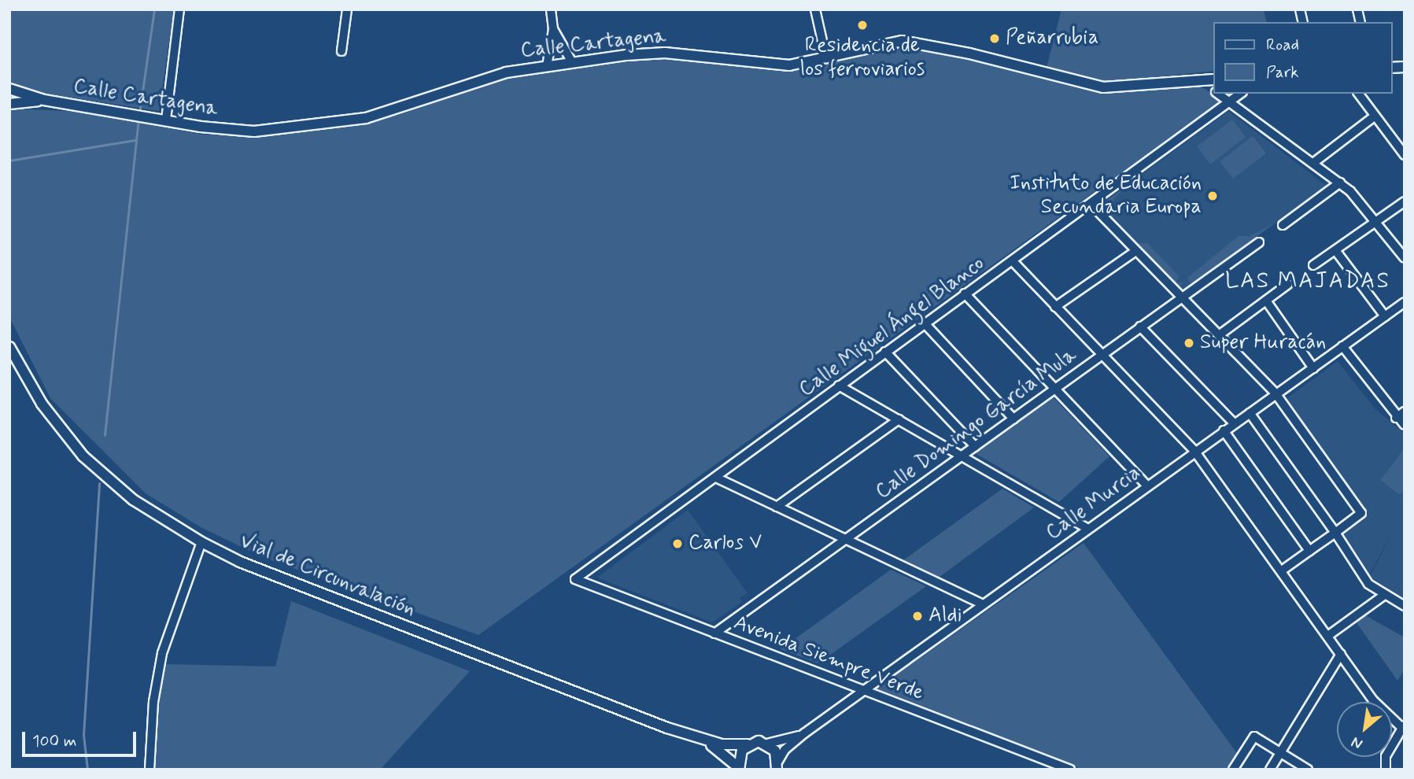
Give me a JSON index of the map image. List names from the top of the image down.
{
  "streets": {
    "main road": ["Calle Cartagena", "Vial de Circunvalación"],
    "street": [
      "Calle Miguel Ángel Blanco",
      "Calle Domingo García Mula",
      "Calle Murcia",
      "Avenida Siempre Verde"
    ]
  },
  "crossings": [
    ["Calle Miguel Ángel Blanco", "Avenida Siempre Verde"],
    ["Calle Domingo García Mula", "Avenida Siempre Verde"],
    ["Calle Murcia", "Vial de Circunvalación"],
    ["Calle Murcia", "Avenida Siempre Verde"]
  ],
  "districts": ["LAS MAJADAS"],
  "places": [
    "Residencia de los ferroviarios",
    "Peñarrubia",
    "Instituto de Educación Secundaria Europa",
    "Super Huracán",
    "Carlos V",
    "Aldi"
  ],
  "legend": ["Road", "Park"],
  "scale_bar": "100 m",
  "north": "bottom left"
}
